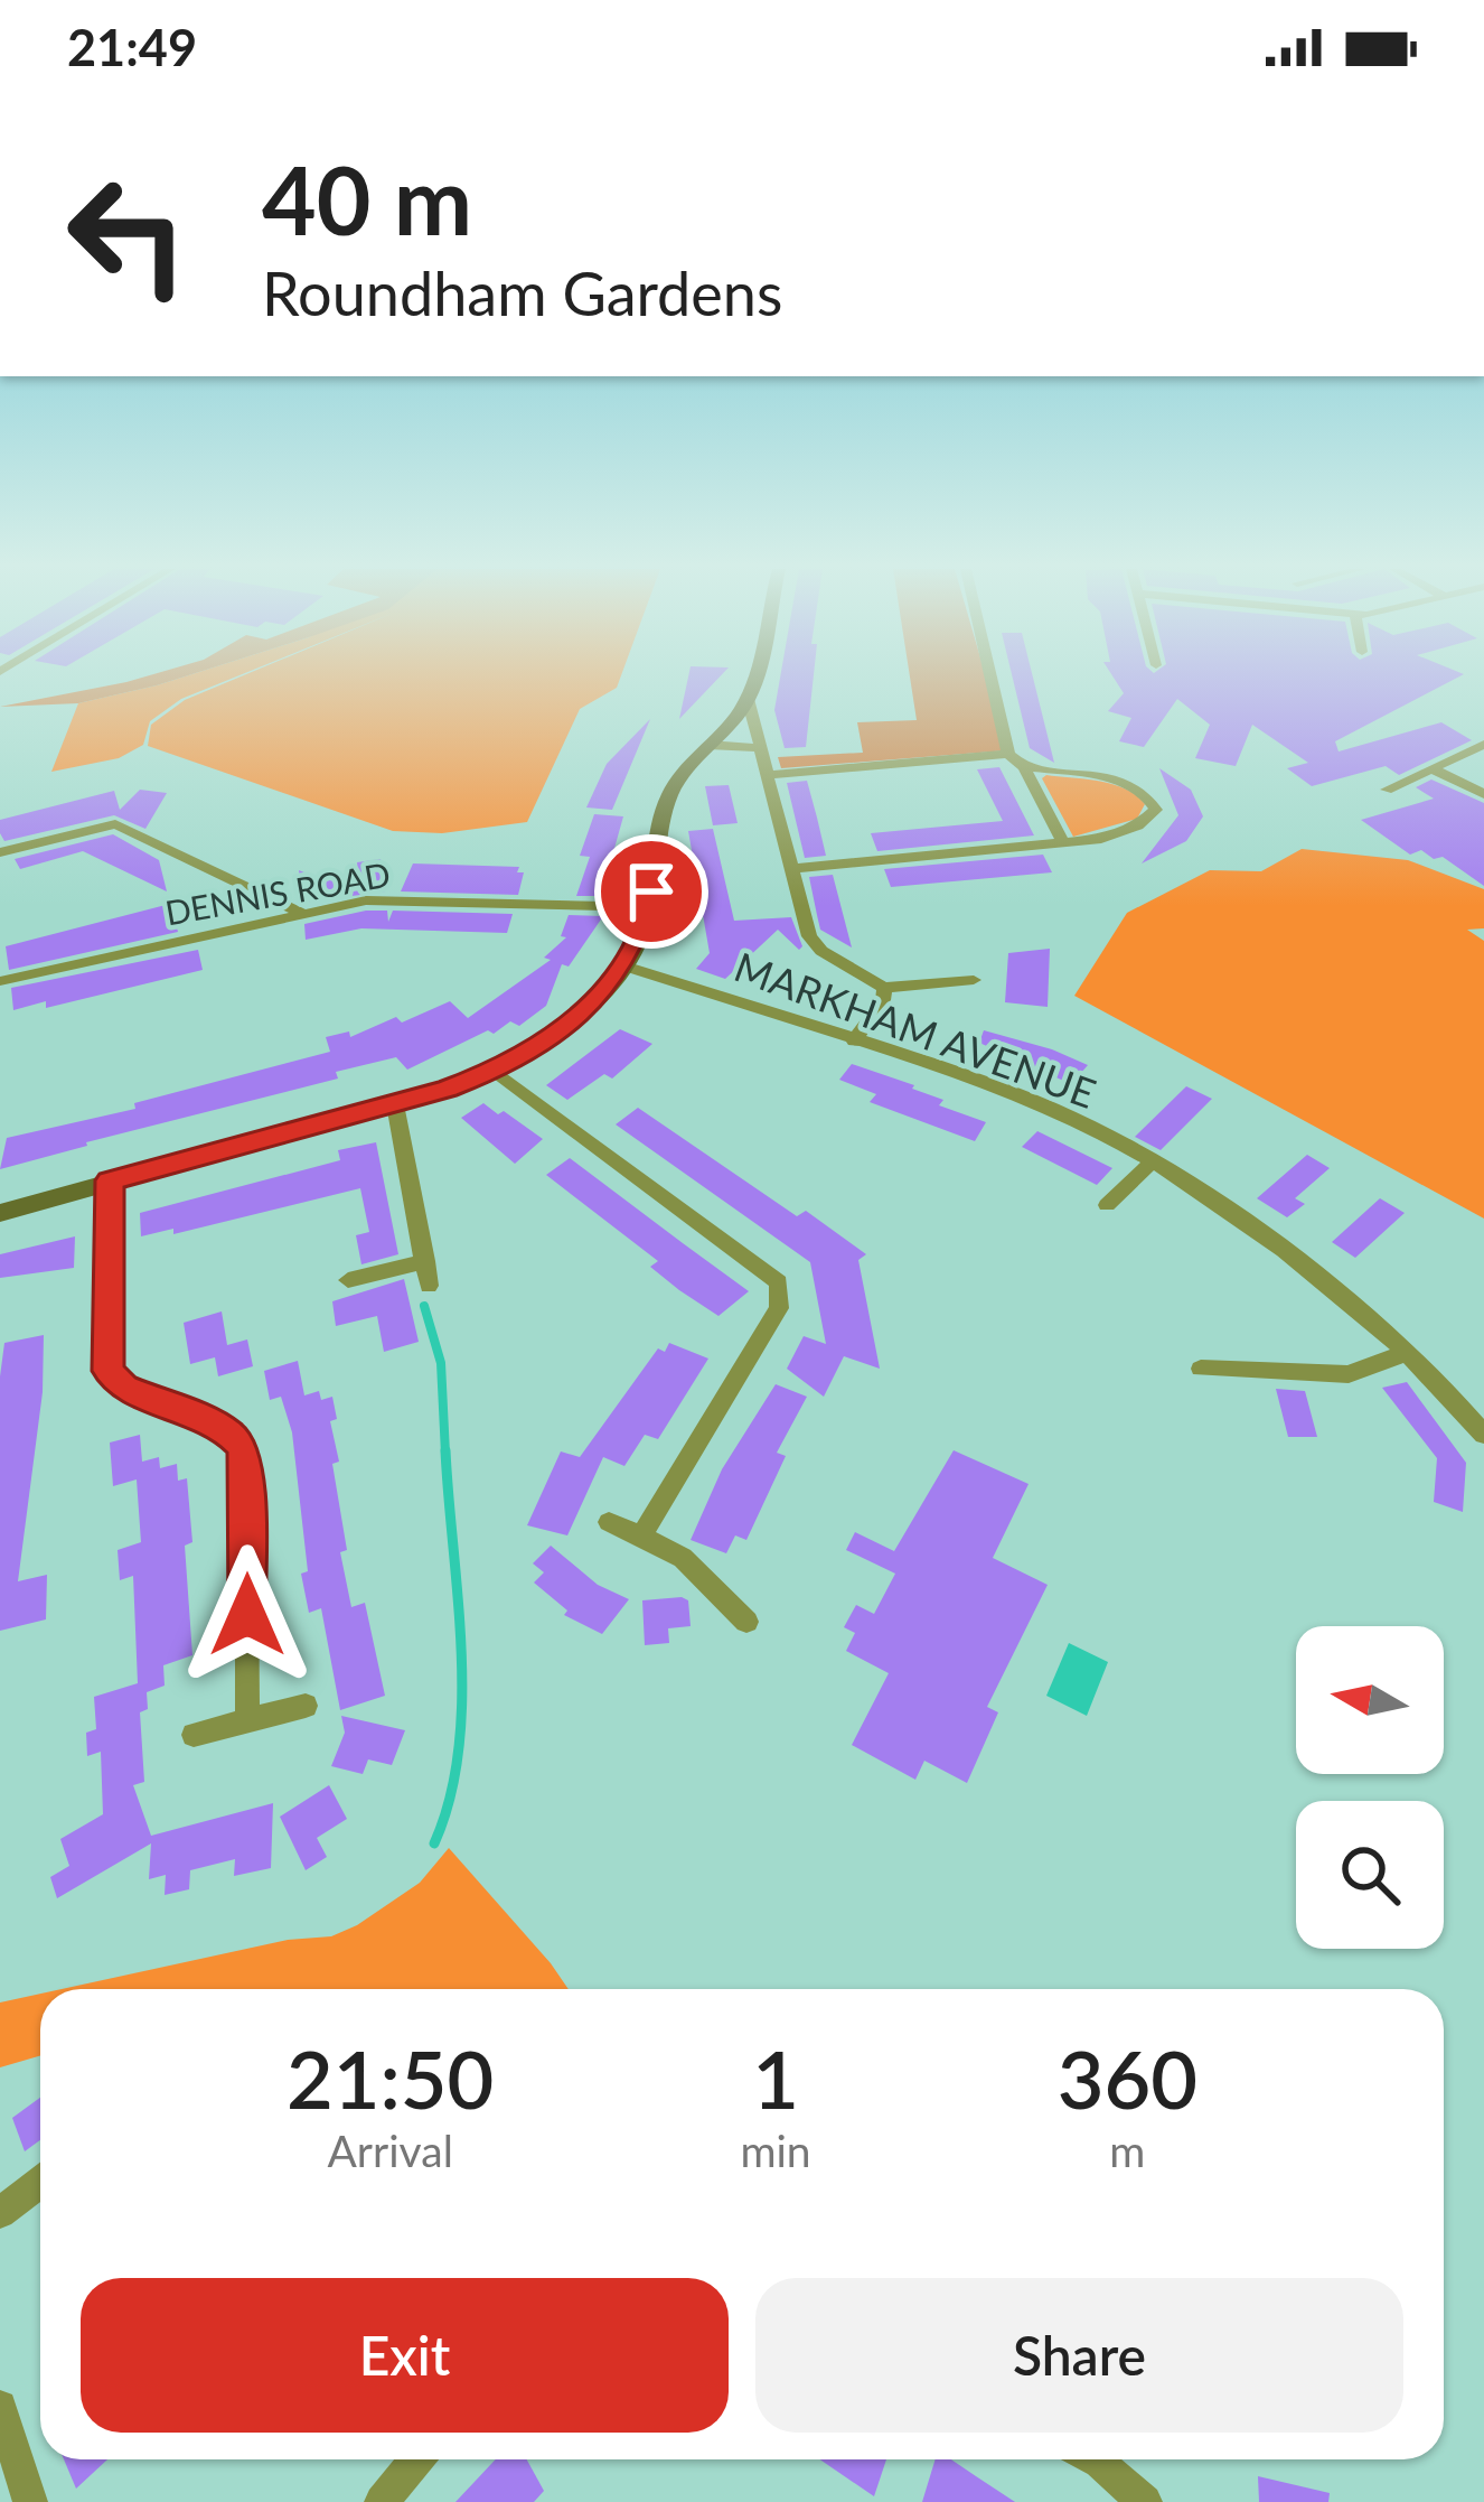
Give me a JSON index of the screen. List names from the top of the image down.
{
  "streets": {
    "street": ["DENNIS ROAD", "MARKHAM AVENUE"]
  },
  "north": "left",
  "page": {
    "status": "21:49",
    "turn": ["40 m", "Roundham Gardens"],
    "eta": [
      "21:50",
      "Arrival",
      "1",
      "min",
      "360",
      "m"
    ],
    "buttons": ["Exit", "Share"]
  }
}
